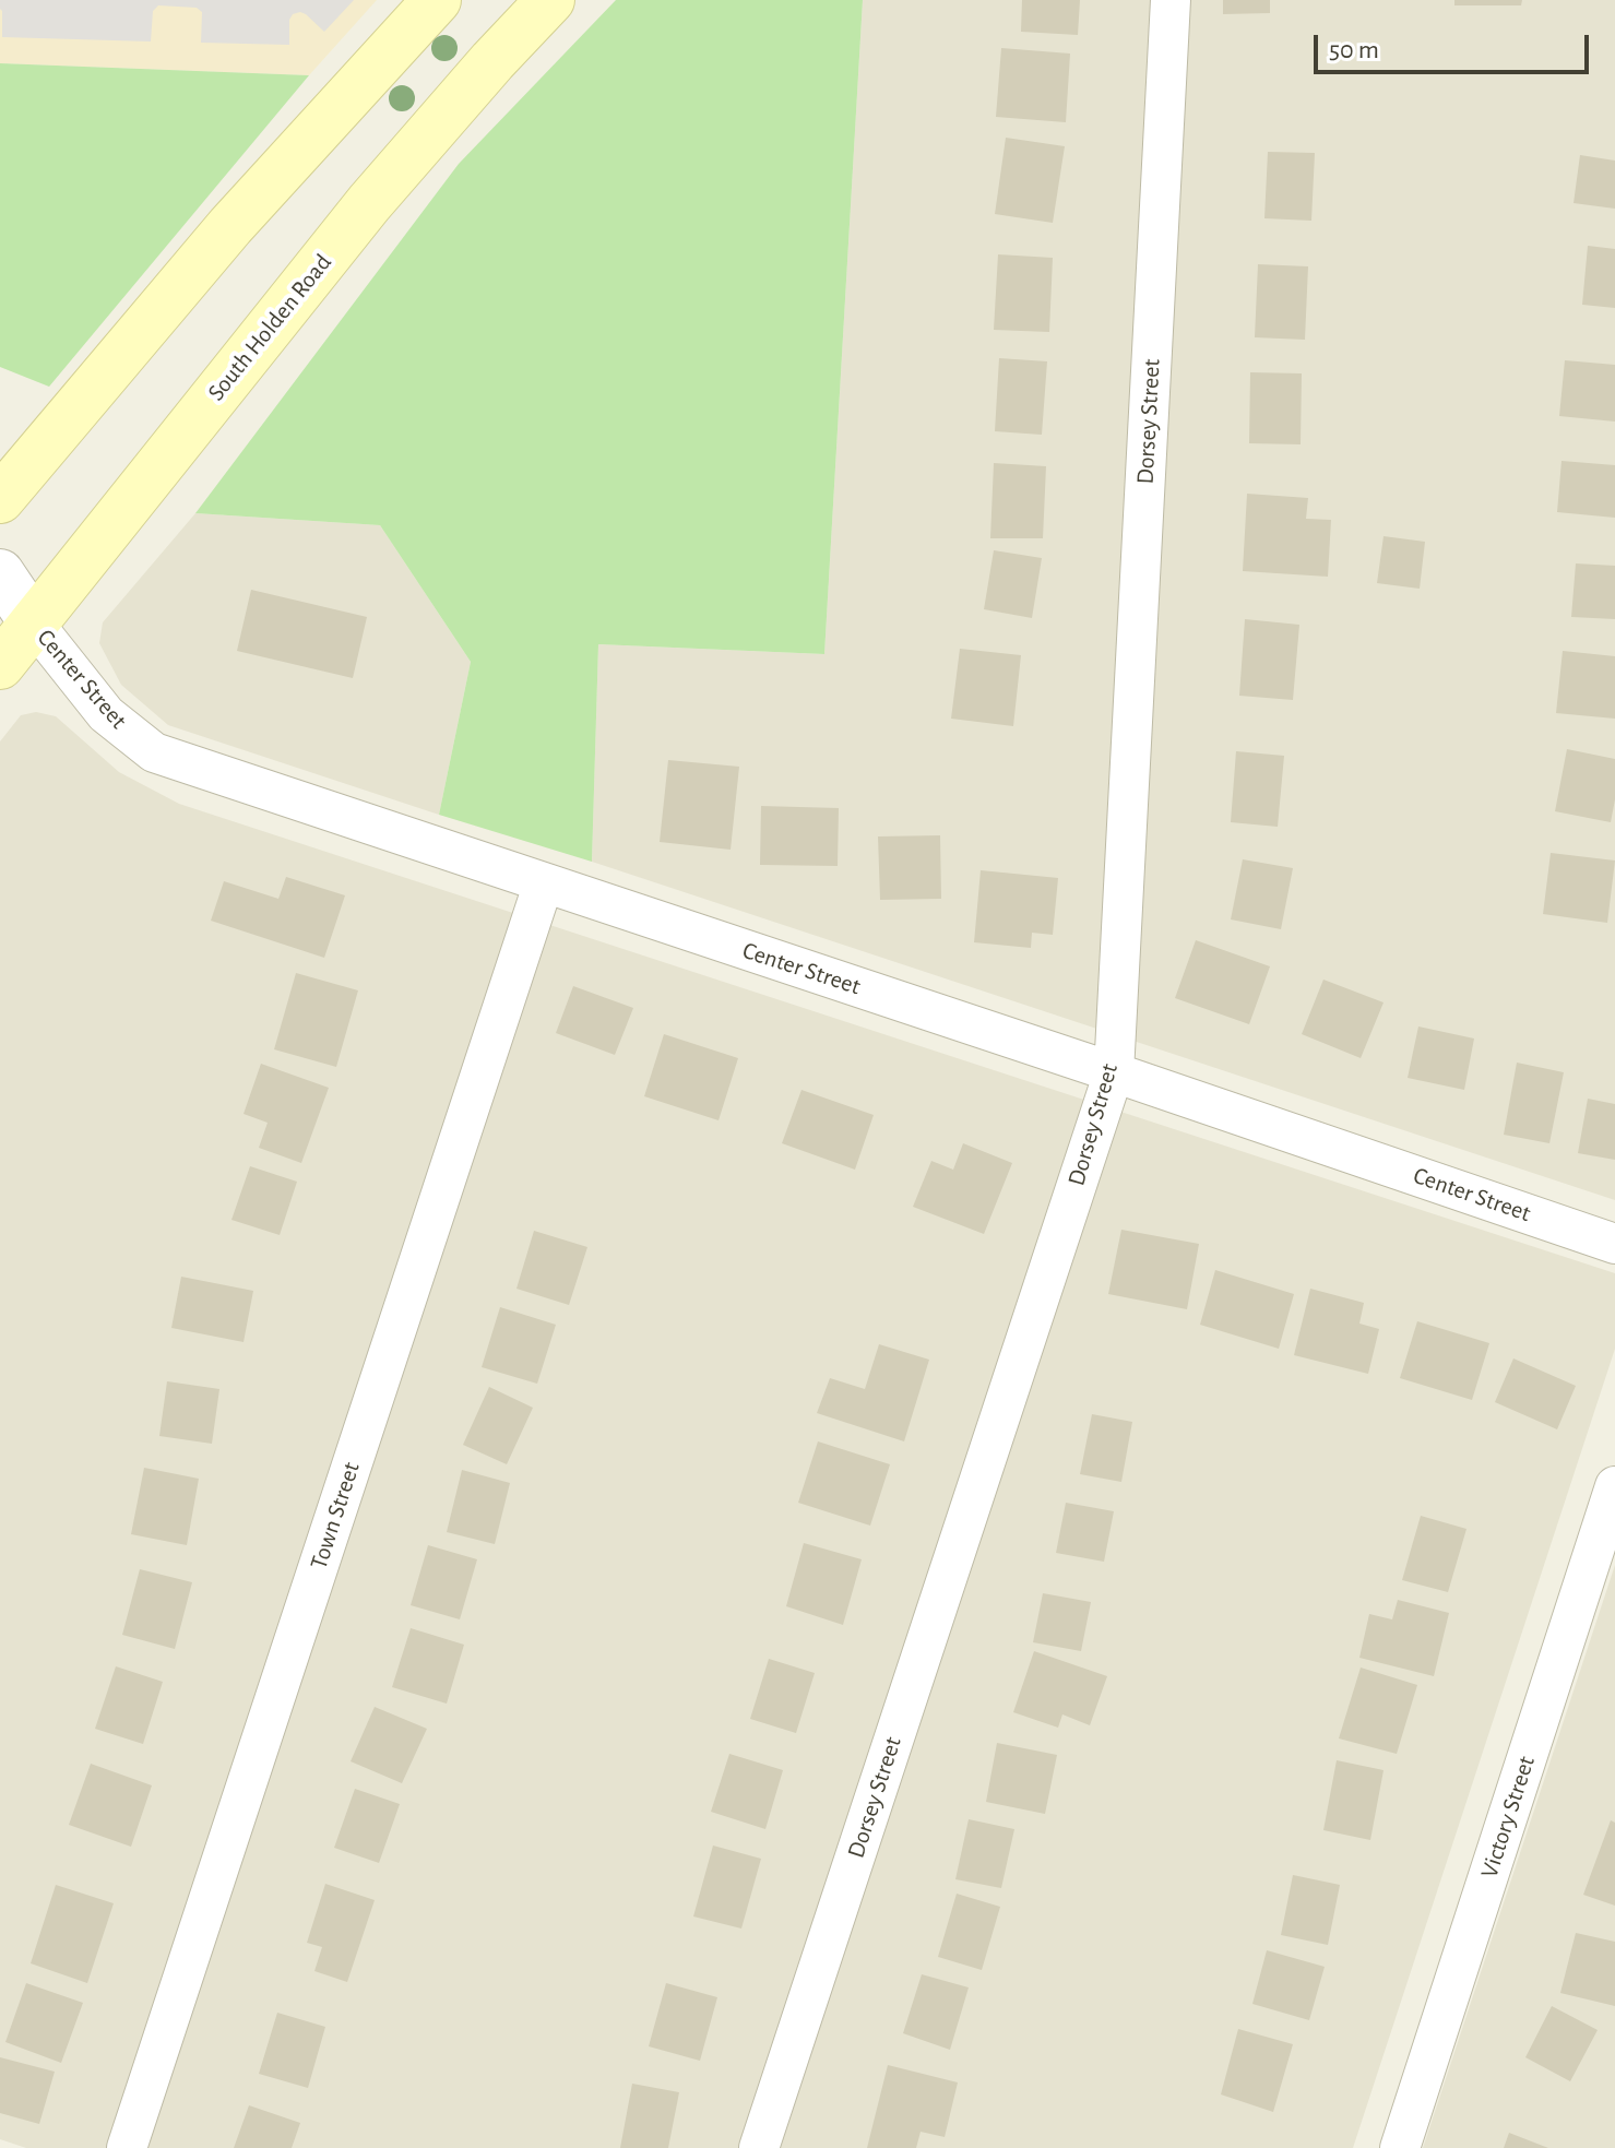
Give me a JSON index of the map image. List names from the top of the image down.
{
  "streets": {
    "main road": ["South Holden Road"],
    "street": [
      "Dorsey Street",
      "Center Street",
      "Town Street",
      "Victory Street"
    ]
  },
  "crossings": [
    ["South Holden Road", "Center Street"],
    ["Dorsey Street", "Center Street"],
    ["Center Street", "Town Street"]
  ],
  "scale_bar": "50 m"
}
